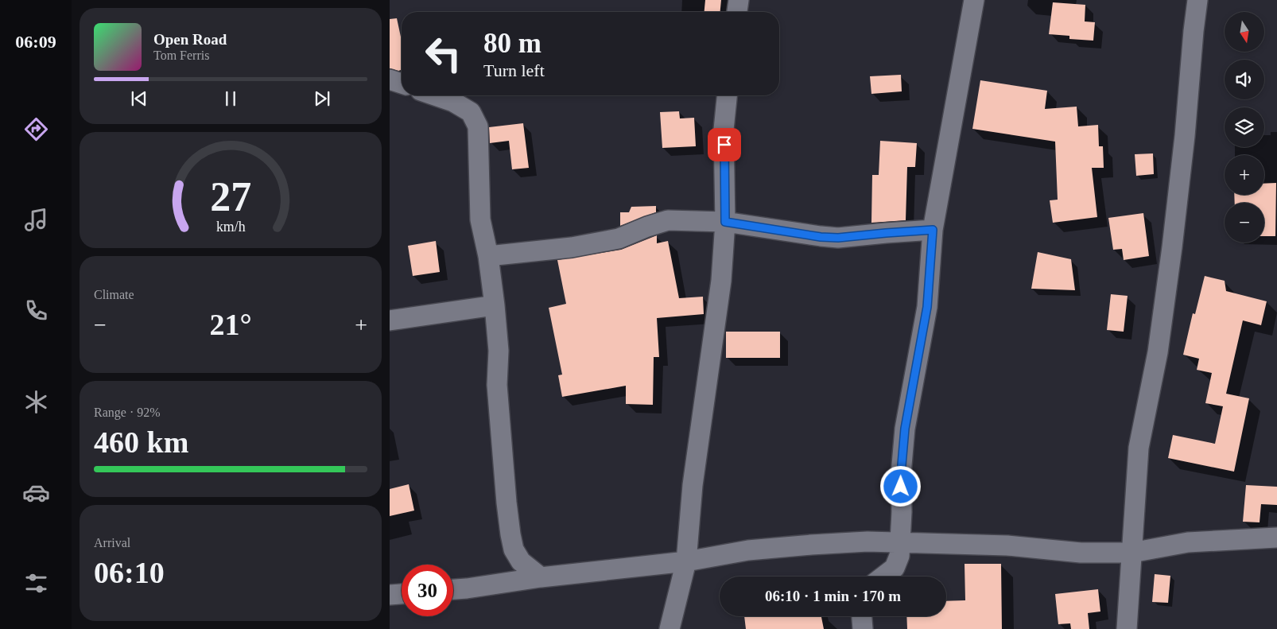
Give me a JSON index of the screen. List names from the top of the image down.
{
  "north": "bottom",
  "page": {
    "tabs": "06:09",
    "map_buttons": ["+", "−"],
    "turn": ["80 m", "Turn left"],
    "song": ["Open Road", "Tom Ferris"],
    "tile": [
      "Climate",
      ["Range · 92%", "460 km"],
      ["Arrival", "06:10"]
    ],
    "heat": ["−", "21°", "+"],
    "limit": "30",
    "trip": "06:10 · 1 min · 170 m",
    "gauge": ["27", "km/h"]
  }
}
